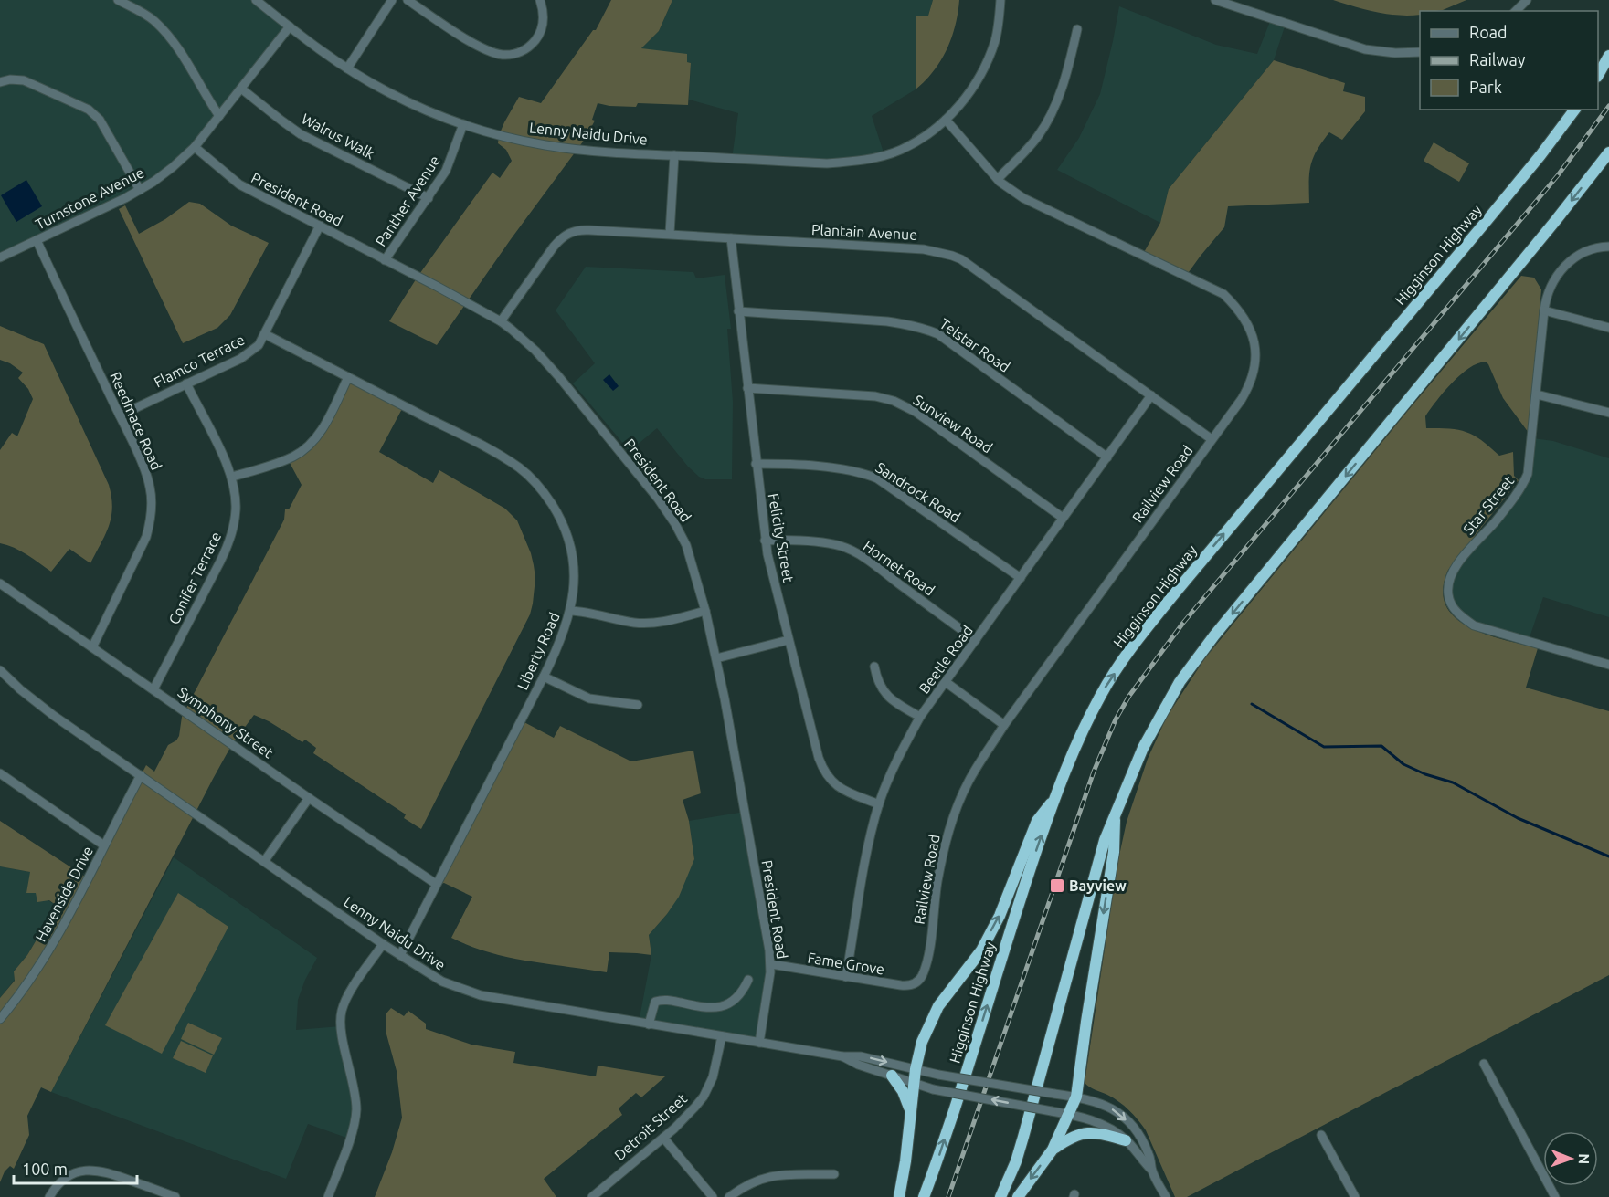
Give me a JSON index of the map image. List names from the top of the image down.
{
  "streets": {
    "highway": ["Higginson Highway"],
    "street": [
      "Lenny Naidu Drive",
      "Walrus Walk",
      "Turnstone Avenue",
      "President Road",
      "Panther Avenue",
      "Plantain Avenue",
      "Telstar Road",
      "Flamco Terrace",
      "Reedmace Road",
      "Sunview Road",
      "Railview Road",
      "Sandrock Road",
      "Star Street",
      "Felicity Street",
      "Hornet Road",
      "Conifer Terrace",
      "Liberty Road",
      "Beetle Road",
      "Symphony Street",
      "Havenside Drive",
      "Fame Grove",
      "Detroit Street"
    ]
  },
  "crossings": [
    ["Lenny Naidu Drive", "Turnstone Avenue"],
    ["Lenny Naidu Drive", "President Road"],
    ["Lenny Naidu Drive", "Panther Avenue"],
    ["Lenny Naidu Drive", "Railview Road"],
    ["Lenny Naidu Drive", "Liberty Road"],
    ["Lenny Naidu Drive", "Havenside Drive"],
    ["Lenny Naidu Drive", "Detroit Street"],
    ["Walrus Walk", "Turnstone Avenue"],
    ["Walrus Walk", "Panther Avenue"],
    ["Turnstone Avenue", "President Road"],
    ["Turnstone Avenue", "Reedmace Road"],
    ["President Road", "Panther Avenue"],
    ["President Road", "Plantain Avenue"],
    ["President Road", "Flamco Terrace"],
    ["President Road", "Fame Grove"],
    ["Plantain Avenue", "Railview Road"],
    ["Plantain Avenue", "Felicity Street"],
    ["Plantain Avenue", "Beetle Road"],
    ["Telstar Road", "Felicity Street"],
    ["Telstar Road", "Beetle Road"],
    ["Flamco Terrace", "Reedmace Road"],
    ["Flamco Terrace", "Conifer Terrace"],
    ["Flamco Terrace", "Liberty Road"],
    ["Reedmace Road", "Symphony Street"],
    ["Sunview Road", "Felicity Street"],
    ["Sunview Road", "Beetle Road"],
    ["Railview Road", "Fame Grove"],
    ["Sandrock Road", "Felicity Street"],
    ["Sandrock Road", "Beetle Road"],
    ["Felicity Street", "Hornet Road"],
    ["Felicity Street", "Beetle Road"],
    ["Hornet Road", "Beetle Road"],
    ["Conifer Terrace", "Symphony Street"],
    ["Liberty Road", "Symphony Street"],
    ["Beetle Road", "Fame Grove"]
  ],
  "places": {
    "transit": ["Bayview"]
  },
  "legend": ["Road", "Railway", "Park"],
  "scale_bar": "100 m",
  "north": "right"
}
